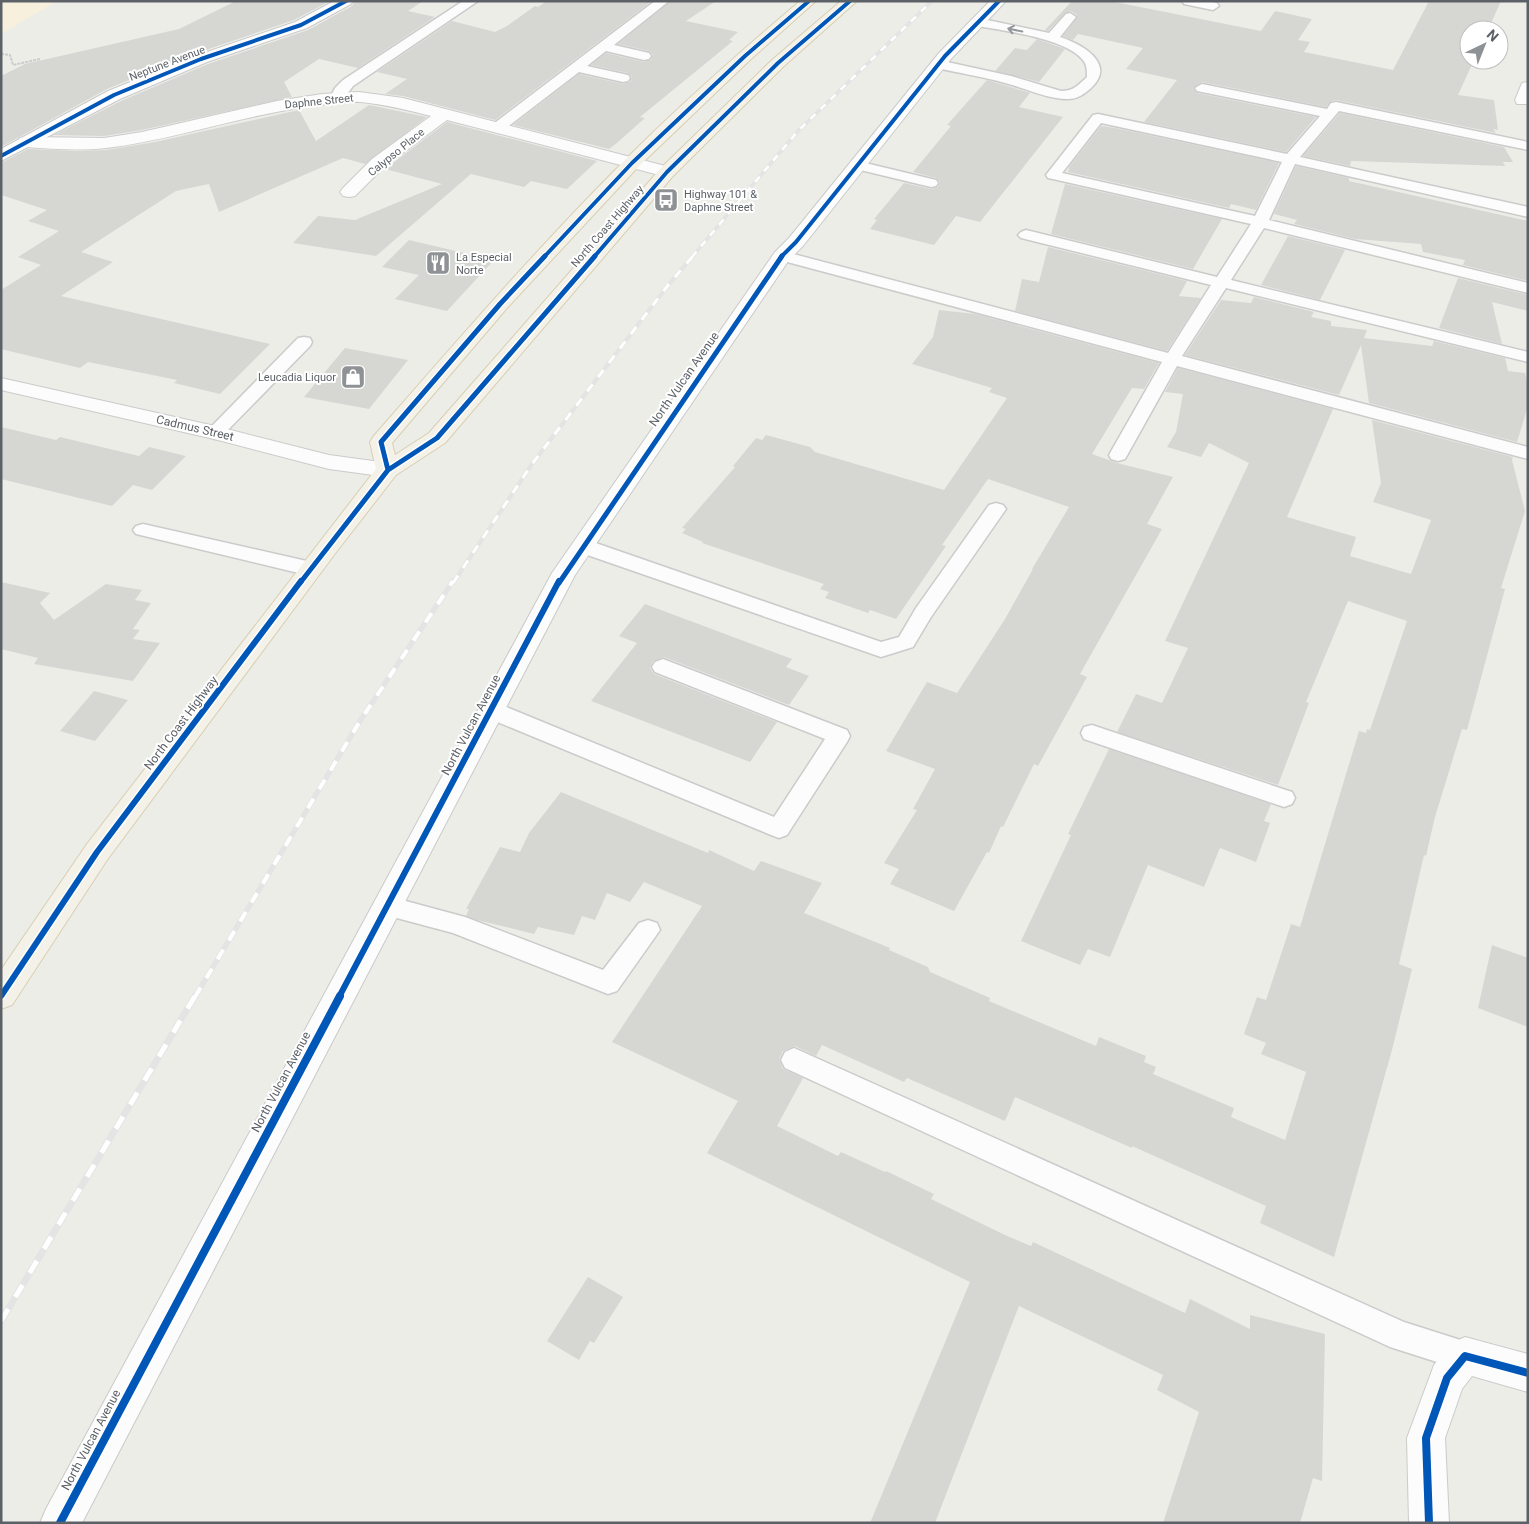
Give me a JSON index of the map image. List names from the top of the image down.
{
  "streets": {
    "main road": ["North Coast Highway"],
    "street": [
      "Neptune Avenue",
      "Daphne Street",
      "Calypso Place",
      "North Vulcan Avenue",
      "Cadmus Street"
    ]
  },
  "crossings": [
    ["Neptune Avenue", "Daphne Street"],
    ["Daphne Street", "Calypso Place"],
    ["Daphne Street", "North Coast Highway"],
    ["North Coast Highway", "Cadmus Street"]
  ],
  "places": {
    "bus stop": ["Highway 101 & Daphne Street"],
    "restaurant": ["La Especial Norte"],
    "shop": ["Leucadia Liquor"]
  },
  "north": "top right"
}
